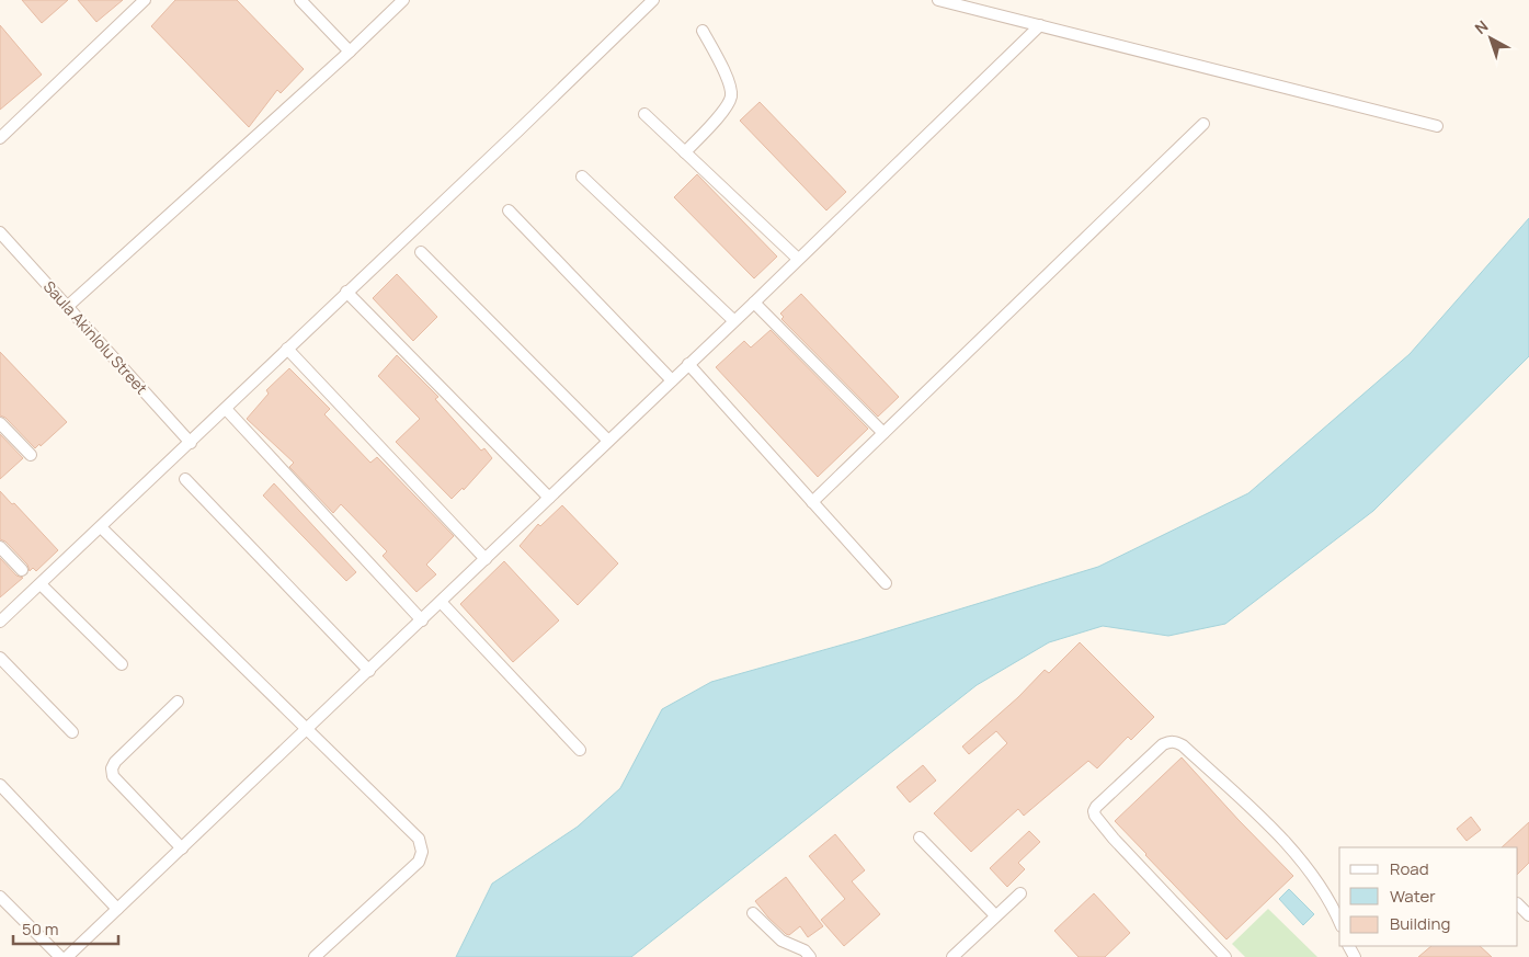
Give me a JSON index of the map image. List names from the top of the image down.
{
  "streets": {
    "street": ["Saula Akinlolu Street"]
  },
  "legend": ["Road", "Water", "Building"],
  "scale_bar": "50 m",
  "north": "top left"
}
